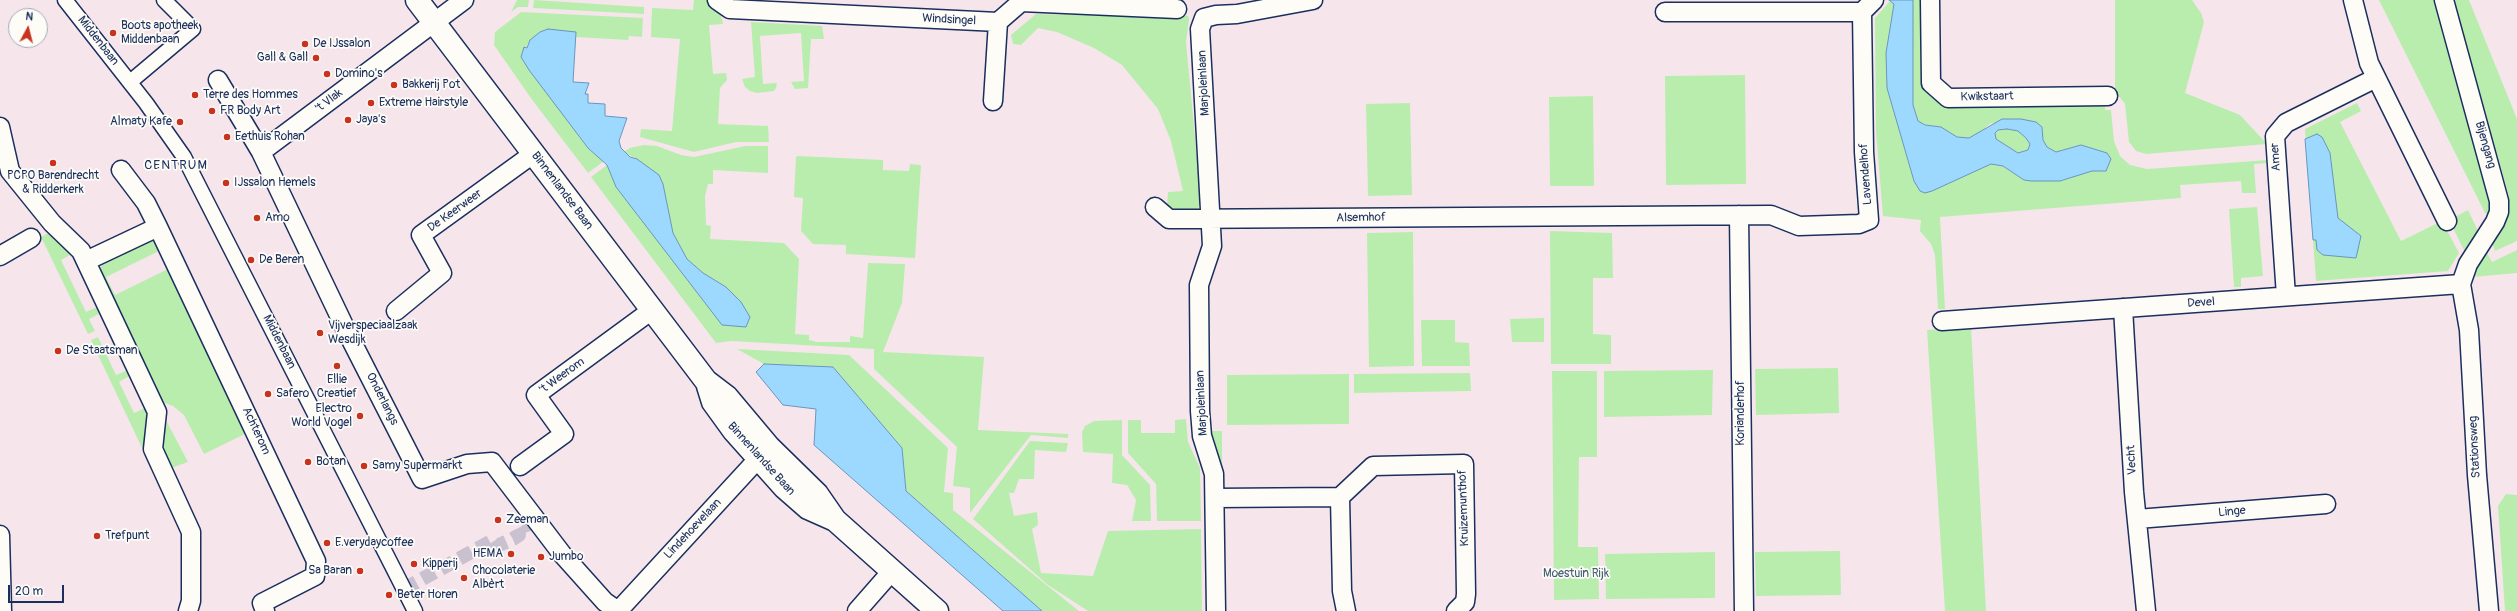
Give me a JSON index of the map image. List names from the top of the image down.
{
  "streets": {
    "street": [
      "Windsingel",
      "Middenbaan",
      "Marjoleinlaan",
      "Kwikstaart",
      "'t Vlak",
      "Bijengang",
      "Amer",
      "Lavendelhof",
      "Binnenlandse Baan",
      "De Keerweer",
      "Alsemhof",
      "Devel",
      "'t Weerom",
      "Onderlangs",
      "Korianderhof",
      "Achterom",
      "Stationsweg",
      "Vecht",
      "Kruizemunthof",
      "Linge",
      "Lindehoevelaan"
    ]
  },
  "crossings": [
    ["Marjoleinlaan", "Alsemhof"],
    ["'t Vlak", "Binnenlandse Baan"],
    ["'t Vlak", "Onderlangs"],
    ["Bijengang", "Devel"],
    ["Bijengang", "Stationsweg"],
    ["Amer", "Devel"],
    ["Lavendelhof", "Alsemhof"],
    ["Lavendelhof", "Korianderhof"],
    ["Binnenlandse Baan", "De Keerweer"],
    ["Binnenlandse Baan", "'t Weerom"],
    ["Binnenlandse Baan", "Lindehoevelaan"],
    ["Devel", "Stationsweg"],
    ["Devel", "Vecht"],
    ["Onderlangs", "Lindehoevelaan"],
    ["Vecht", "Linge"]
  ],
  "districts": ["CENTRUM"],
  "parks": ["Moestuin Rijk"],
  "places": [
    "Boots apotheek Middenbaan",
    "De IJssalon",
    "Gall & Gall",
    "Domino's",
    "Bakkerij Pot",
    "Terre des Hommes",
    "Extreme Hairstyle",
    "FR Body Art",
    "Jaya's",
    "Almaty Kafe",
    "Eethuis Rohan",
    "PCPO Barendrecht & Ridderkerk",
    "IJssalon Hemels",
    "Amo",
    "De Beren",
    "Vijverspeciaalzaak Wesdijk",
    "De Staatsman",
    "Ellie Creatief",
    "Safero",
    "Electro World Vogel",
    "Botan",
    "Samy Supermarkt",
    "Zeeman",
    "Trefpunt",
    "E.verydaycoffee",
    "HEMA",
    "Jumbo",
    "Kipperij",
    "Sa Baran",
    "Chocolaterie Albèrt",
    "Beter Horen"
  ],
  "scale_bar": "20 m",
  "north": "top"
}
